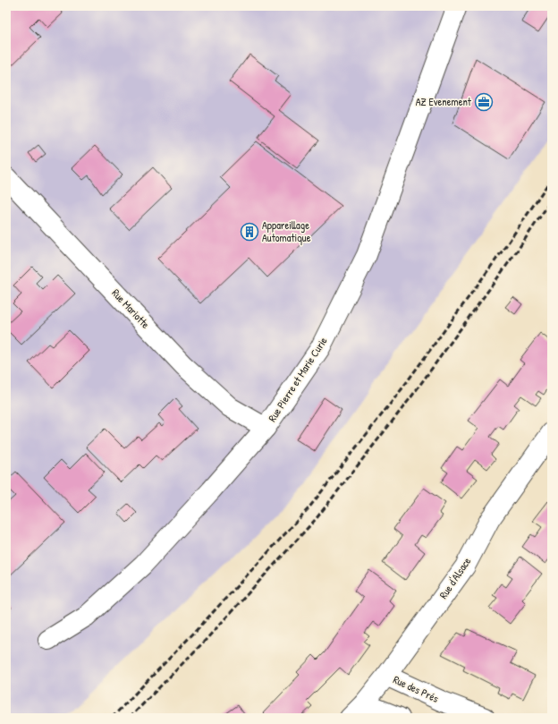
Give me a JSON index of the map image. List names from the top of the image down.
{
  "streets": {
    "street": [
      "Rue Mariotte",
      "Rue Pierre et Marie Curie",
      "Rue d'Alsace",
      "Rue des Prés"
    ]
  },
  "crossings": [
    ["Rue Mariotte", "Rue Pierre et Marie Curie"],
    ["Rue d'Alsace", "Rue des Prés"]
  ],
  "places": {
    "office": ["AZ Evenement"],
    "building": ["Appareillage Automatique"]
  }
}
